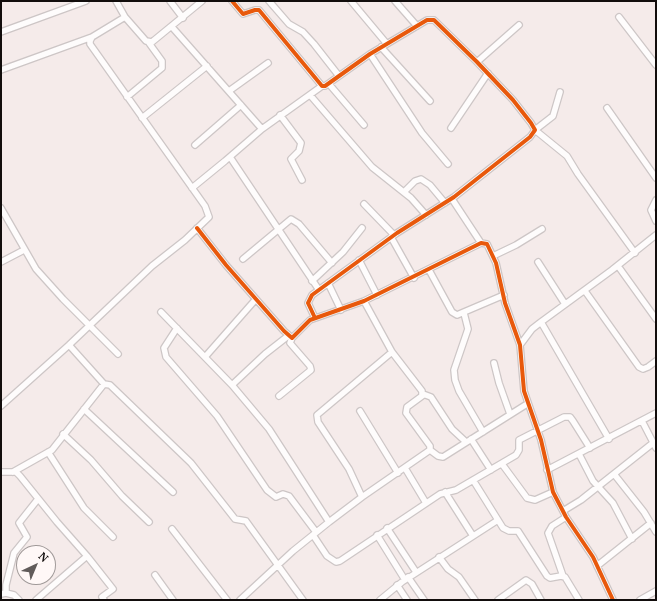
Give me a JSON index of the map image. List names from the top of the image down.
{
  "north": "top right"
}
